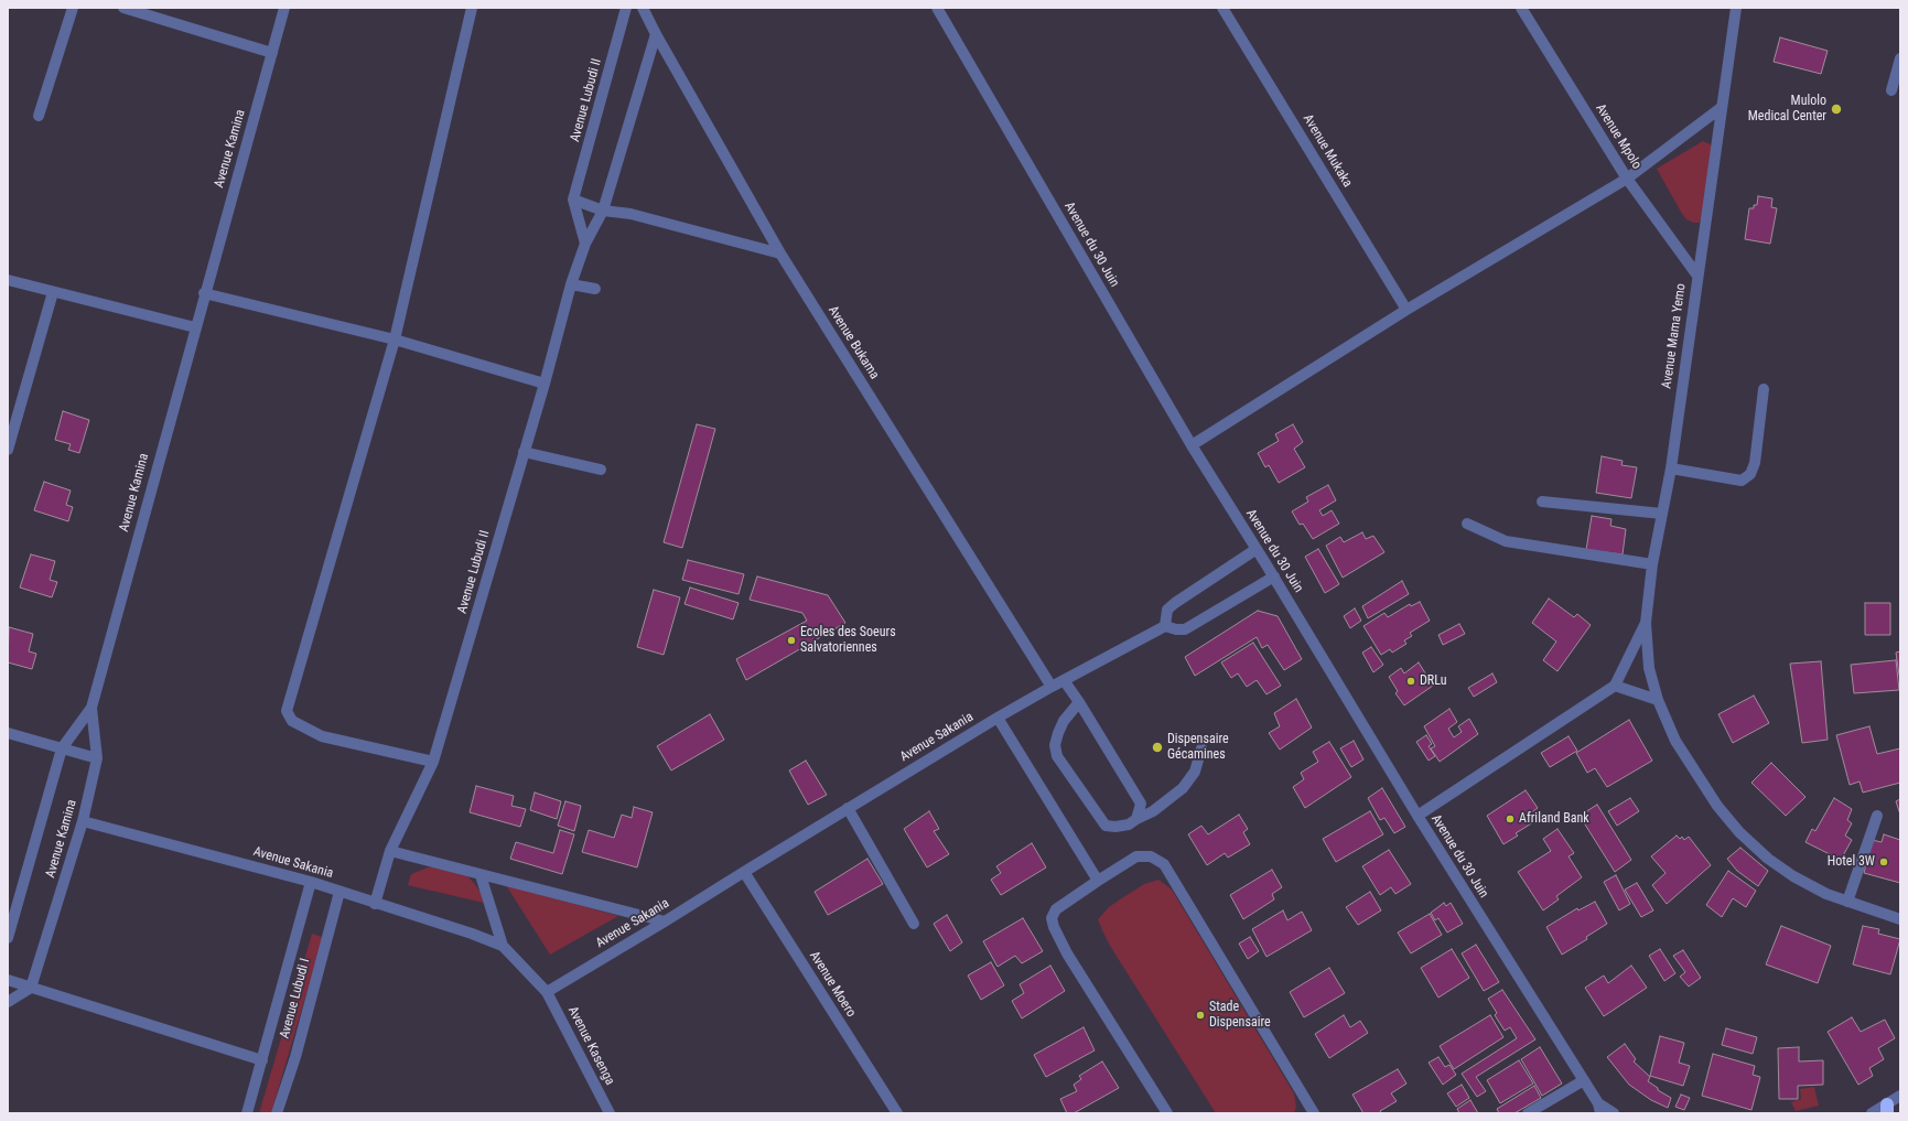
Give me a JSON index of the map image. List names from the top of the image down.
{
  "streets": {
    "street": [
      "Avenue Lubudi II",
      "Avenue Mpolo",
      "Avenue Kamina",
      "Avenue Mukaka",
      "Avenue du 30 Juin",
      "Avenue Mama Yemo",
      "Avenue Bukama",
      "Avenue Sakania",
      "Avenue Moero",
      "Avenue Lubudi I",
      "Avenue Kasenga"
    ]
  },
  "crossings": [
    ["Avenue Lubudi II", "Avenue Bukama"],
    ["Avenue Lubudi II", "Avenue Sakania"],
    ["Avenue Mpolo", "Avenue Mama Yemo"],
    ["Avenue Kamina", "Avenue Sakania"],
    ["Avenue Bukama", "Avenue Sakania"],
    ["Avenue Sakania", "Avenue Moero"],
    ["Avenue Sakania", "Avenue Lubudi I"],
    ["Avenue Sakania", "Avenue Kasenga"]
  ],
  "places": [
    "Mulolo Medical Center",
    "Ecoles des Soeurs Salvatoriennes",
    "DRLu",
    "Dispensaire Gécamines",
    "Afriland Bank",
    "Hotel 3W",
    "Stade Dispensaire"
  ]
}
